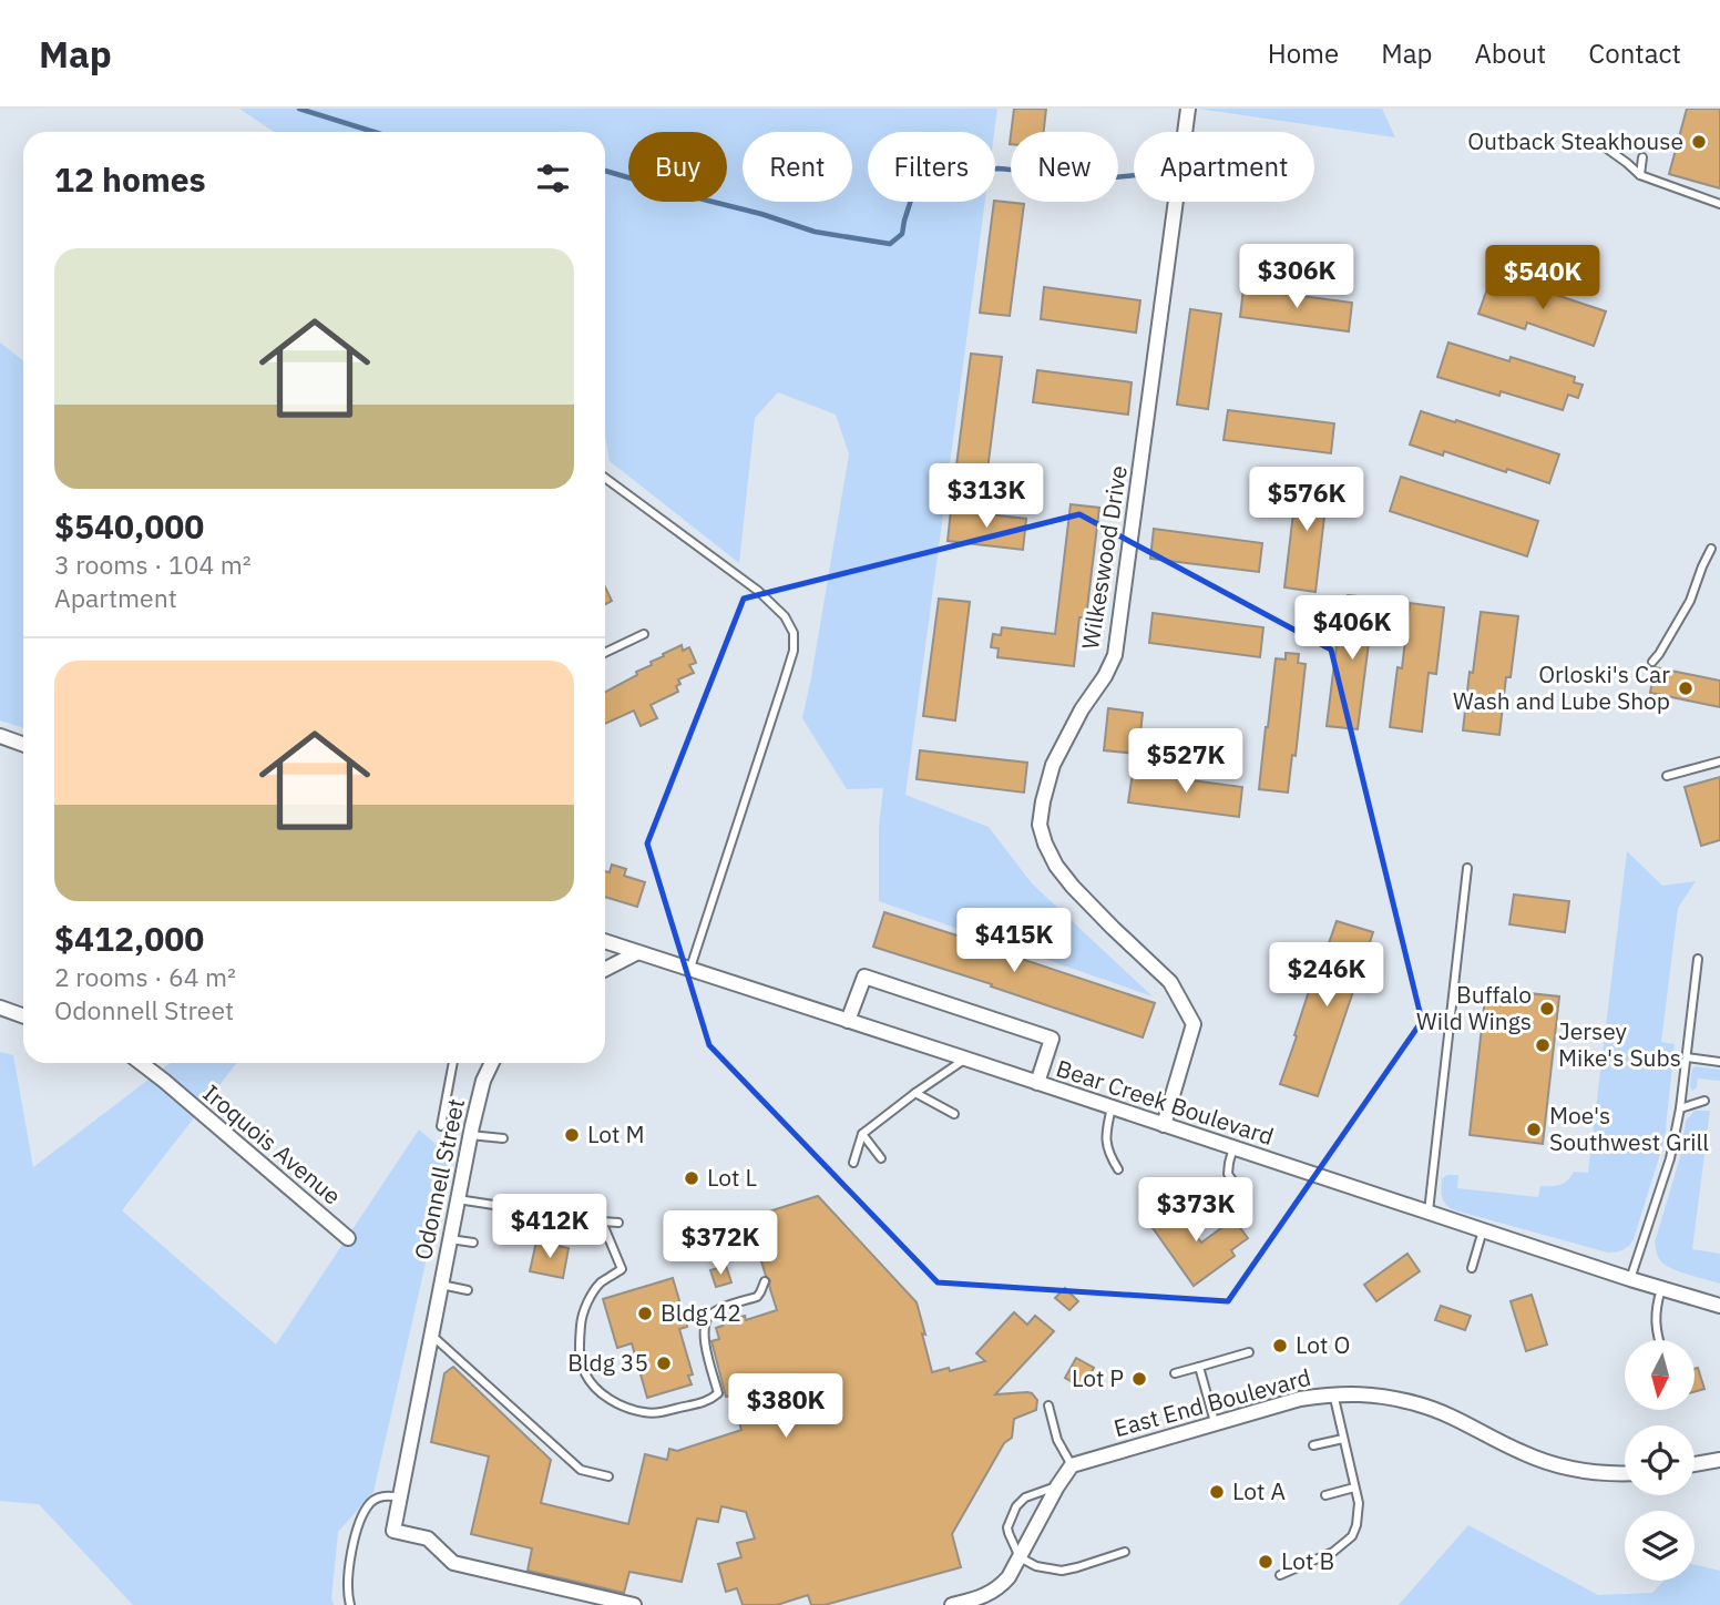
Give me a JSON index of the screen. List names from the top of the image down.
{
  "streets": {
    "street": [
      "Wilkeswood Drive",
      "Bear Creek Boulevard",
      "Iroquois Avenue",
      "Odonnell Street",
      "East End Boulevard"
    ]
  },
  "crossings": [
    ["Wilkeswood Drive", "Bear Creek Boulevard"]
  ],
  "places": [
    "Outback Steakhouse",
    "Orloski's Car Wash and Lube Shop",
    "Buffalo Wild Wings",
    "Jersey Mike's Subs",
    "Moe's Southwest Grill",
    "Lot M",
    "Lot L",
    "Bldg 42",
    "Lot O",
    "Bldg 35",
    "Lot P",
    "Lot A",
    "Lot B"
  ],
  "north": "bottom",
  "page": {
    "header": "Map",
    "nav": [
      "Home",
      "Map",
      "About",
      "Contact"
    ],
    "chip": [
      "Buy",
      "Rent",
      "Filters",
      "New",
      "Apartment"
    ],
    "heading": "12 homes",
    "list": [
      {
        "name": "$540,000",
        "note": "3 rooms · 104 m² · Apartment"
      },
      {
        "name": "$412,000",
        "note": "2 rooms · 64 m² · Odonnell Street"
      }
    ],
    "price": [
      "$306K",
      "$540K",
      "$313K",
      "$576K",
      "$406K",
      "$527K",
      "$415K",
      "$246K",
      "$373K",
      "$412K",
      "$372K",
      "$380K"
    ]
  }
}
